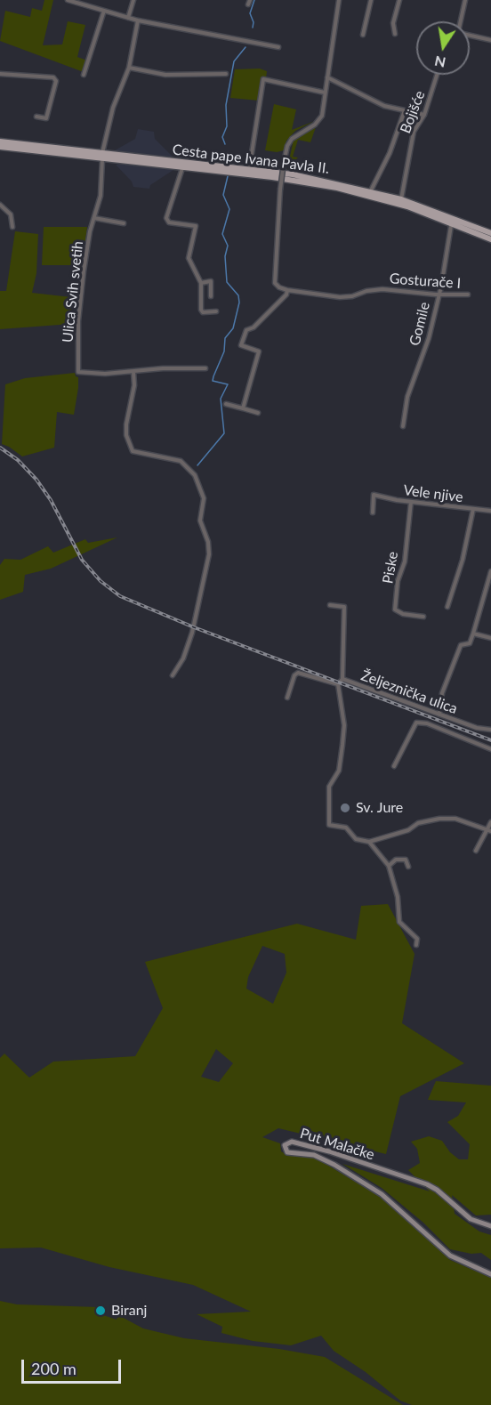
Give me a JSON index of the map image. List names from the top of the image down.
{
  "streets": {
    "main road": ["Cesta pape Ivana Pavla II.", "Put Malačke"],
    "street": [
      "Bojišće",
      "Gosturače I",
      "Ulica Svih svetih",
      "Gomile",
      "Vele njive",
      "Piske",
      "Željeznička ulica"
    ]
  },
  "crossings": [
    ["Bojišće", "Cesta pape Ivana Pavla II."],
    ["Cesta pape Ivana Pavla II.", "Ulica Svih svetih"],
    ["Gosturače I", "Gomile"],
    ["Vele njive", "Piske"]
  ],
  "places": ["Sv. Jure", "Biranj"],
  "scale_bar": "200 m",
  "north": "bottom"
}
